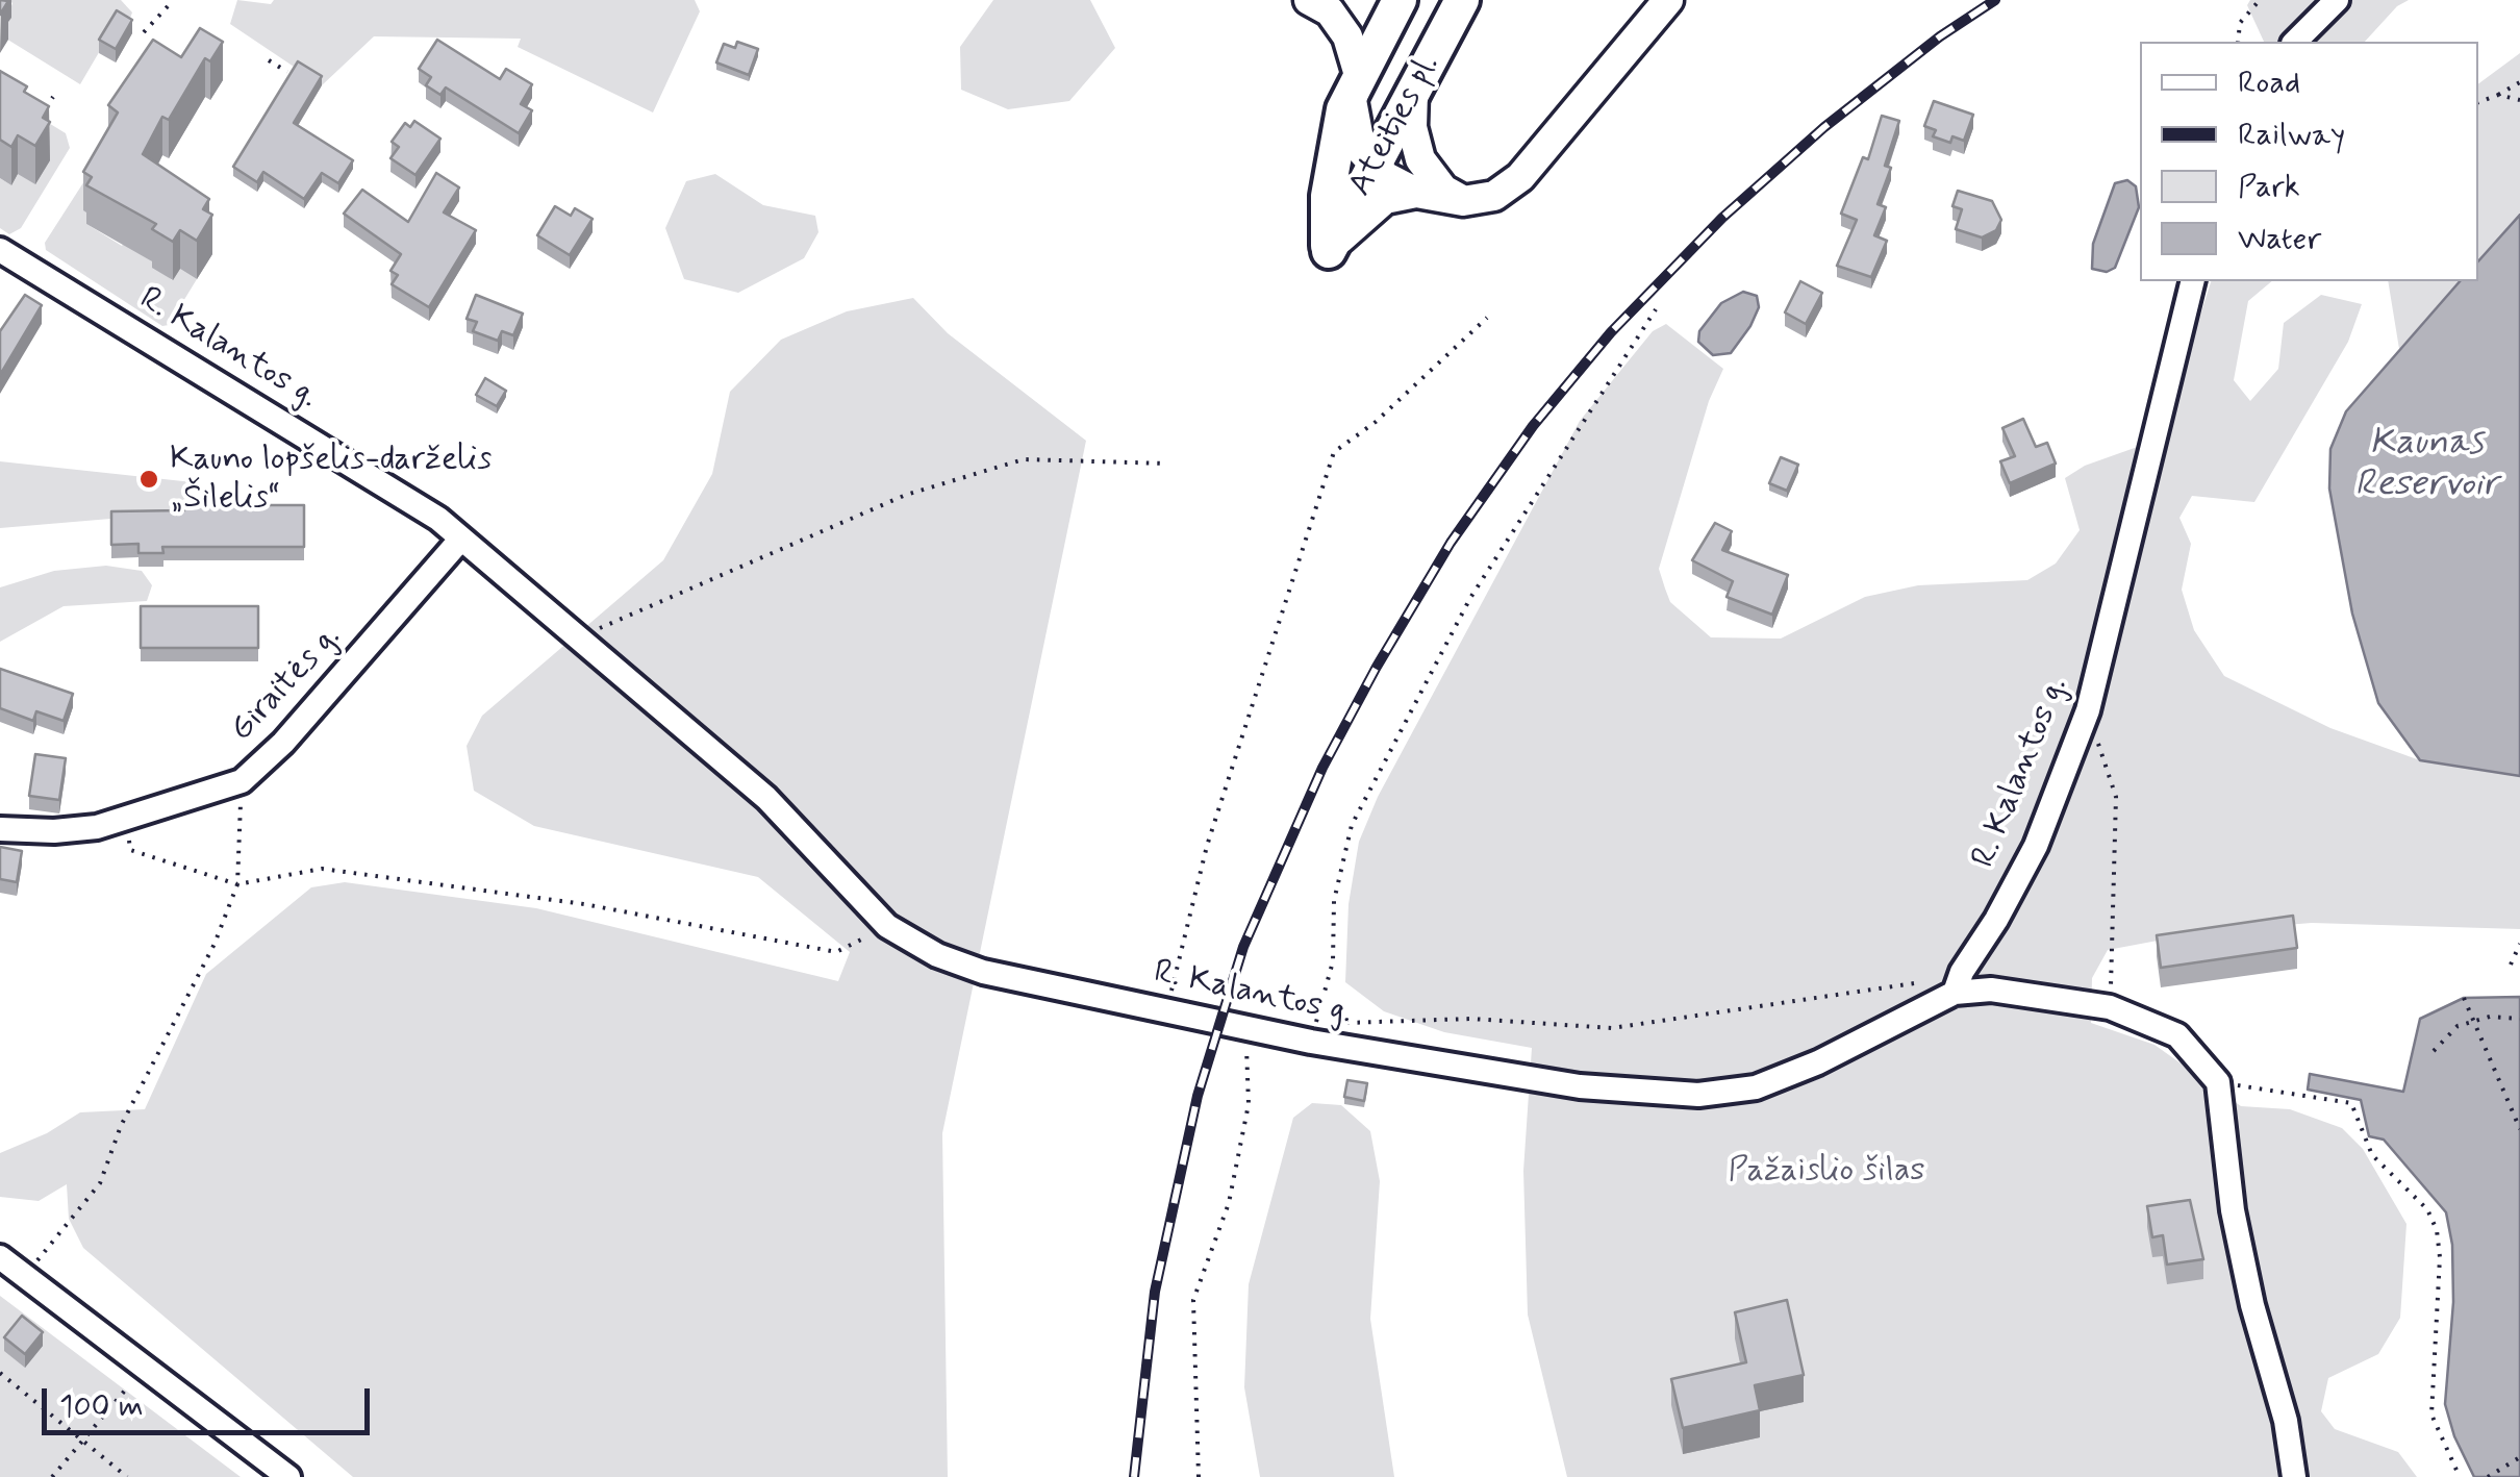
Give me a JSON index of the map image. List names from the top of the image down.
{
  "streets": {
    "highway": ["Ateities pl."],
    "street": ["R. Kalantos g.", "Giraitės g."]
  },
  "crossings": [
    ["R. Kalantos g.", "Giraitės g."]
  ],
  "water": ["Kaunas Reservoir"],
  "parks": ["Pažaislio šilas"],
  "places": ["Kauno lopšelis-darželis „Šilelis“"],
  "legend": [
    "Road",
    "Railway",
    "Park",
    "Water"
  ],
  "scale_bar": "100 m"
}
